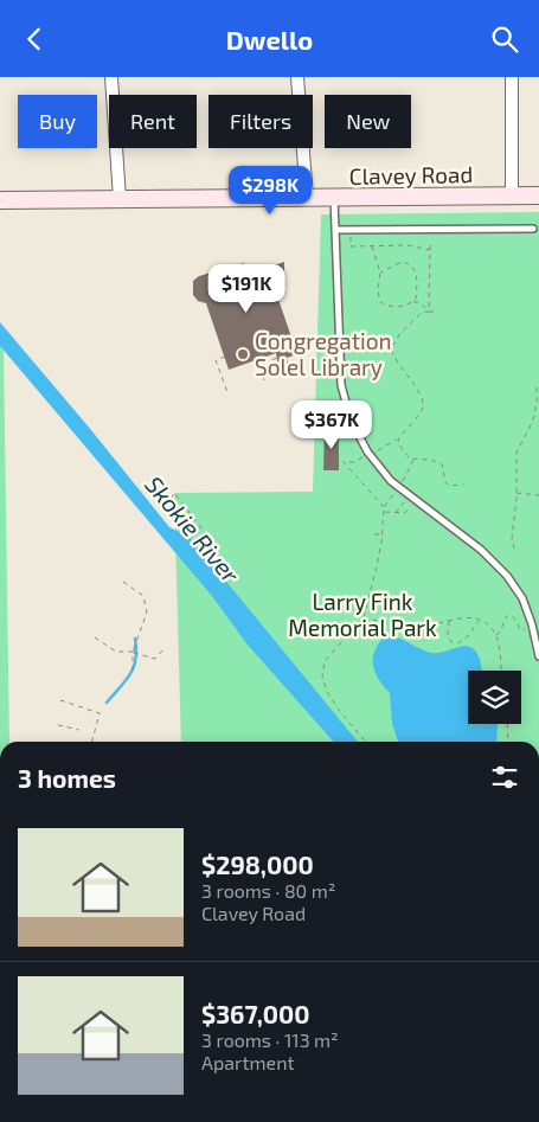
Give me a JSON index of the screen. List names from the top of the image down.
{
  "streets": {
    "main road": ["Clavey Road"]
  },
  "water": ["Skokie River"],
  "parks": ["Larry Fink Memorial Park"],
  "places": ["Congregation Solel Library"],
  "page": {
    "header": "Dwello",
    "chip": [
      "Buy",
      "Rent",
      "Filters",
      "New"
    ],
    "price": ["$298K", "$191K", "$367K"],
    "heading": "3 homes",
    "list": [
      {
        "name": "$298,000",
        "note": "3 rooms · 80 m² · Clavey Road"
      },
      {
        "name": "$367,000",
        "note": "3 rooms · 113 m² · Apartment"
      }
    ]
  }
}
